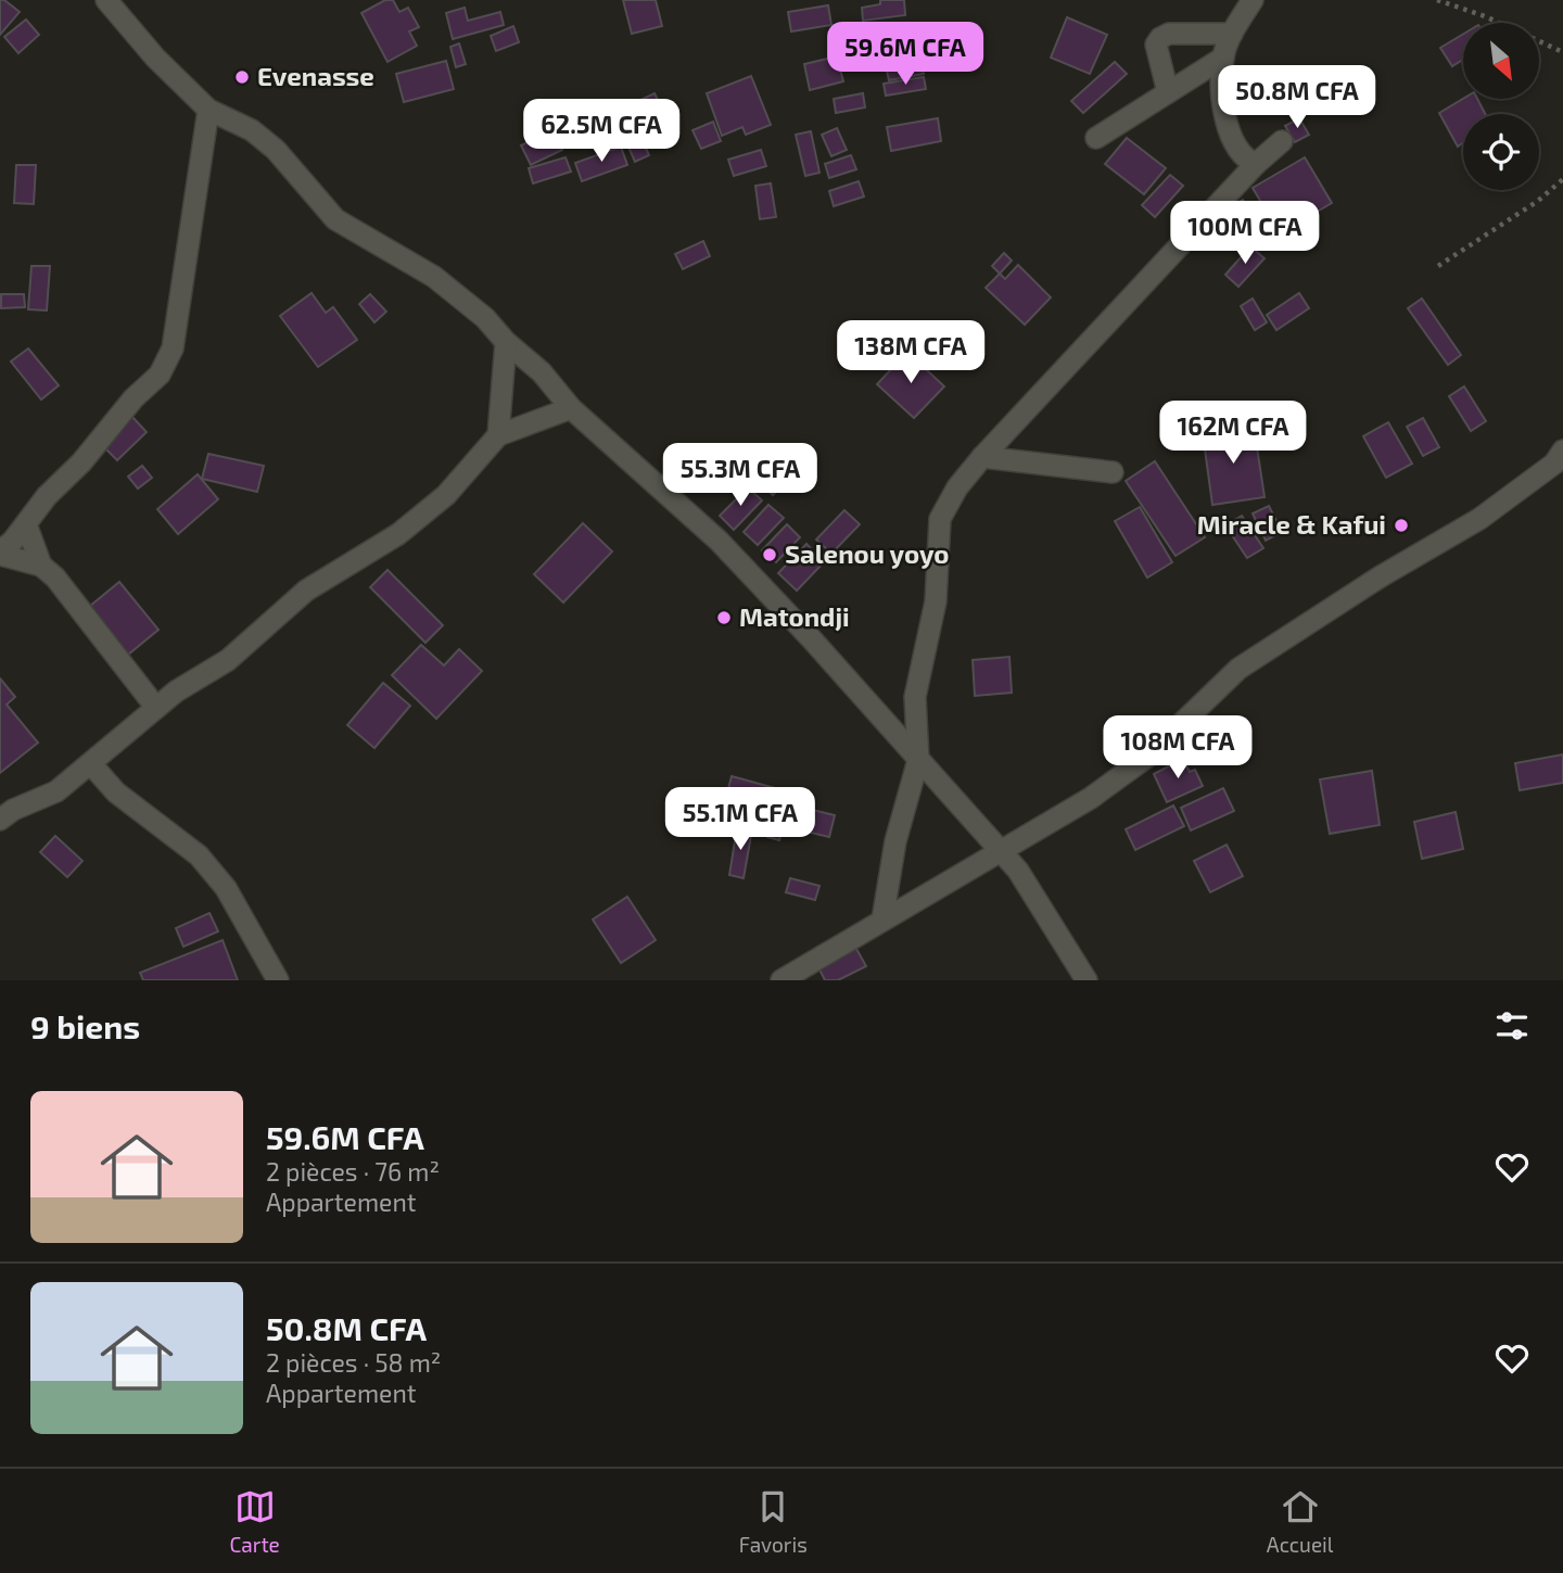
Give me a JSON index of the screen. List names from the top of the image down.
{
  "places": [
    "Evenasse",
    "Miracle & Kafui",
    "Salenou yoyo",
    "Matondji"
  ],
  "north": "bottom right",
  "page": {
    "price": [
      "59.6M CFA",
      "50.8M CFA",
      "62.5M CFA",
      "100M CFA",
      "138M CFA",
      "162M CFA",
      "55.3M CFA",
      "108M CFA",
      "55.1M CFA"
    ],
    "heading": "9 biens",
    "list": [
      {
        "name": "59.6M CFA",
        "note": "2 pièces · 76 m² · Appartement"
      },
      {
        "name": "50.8M CFA",
        "note": "2 pièces · 58 m² · Appartement"
      }
    ],
    "tabs": ["Carte", "Favoris", "Accueil"]
  }
}
